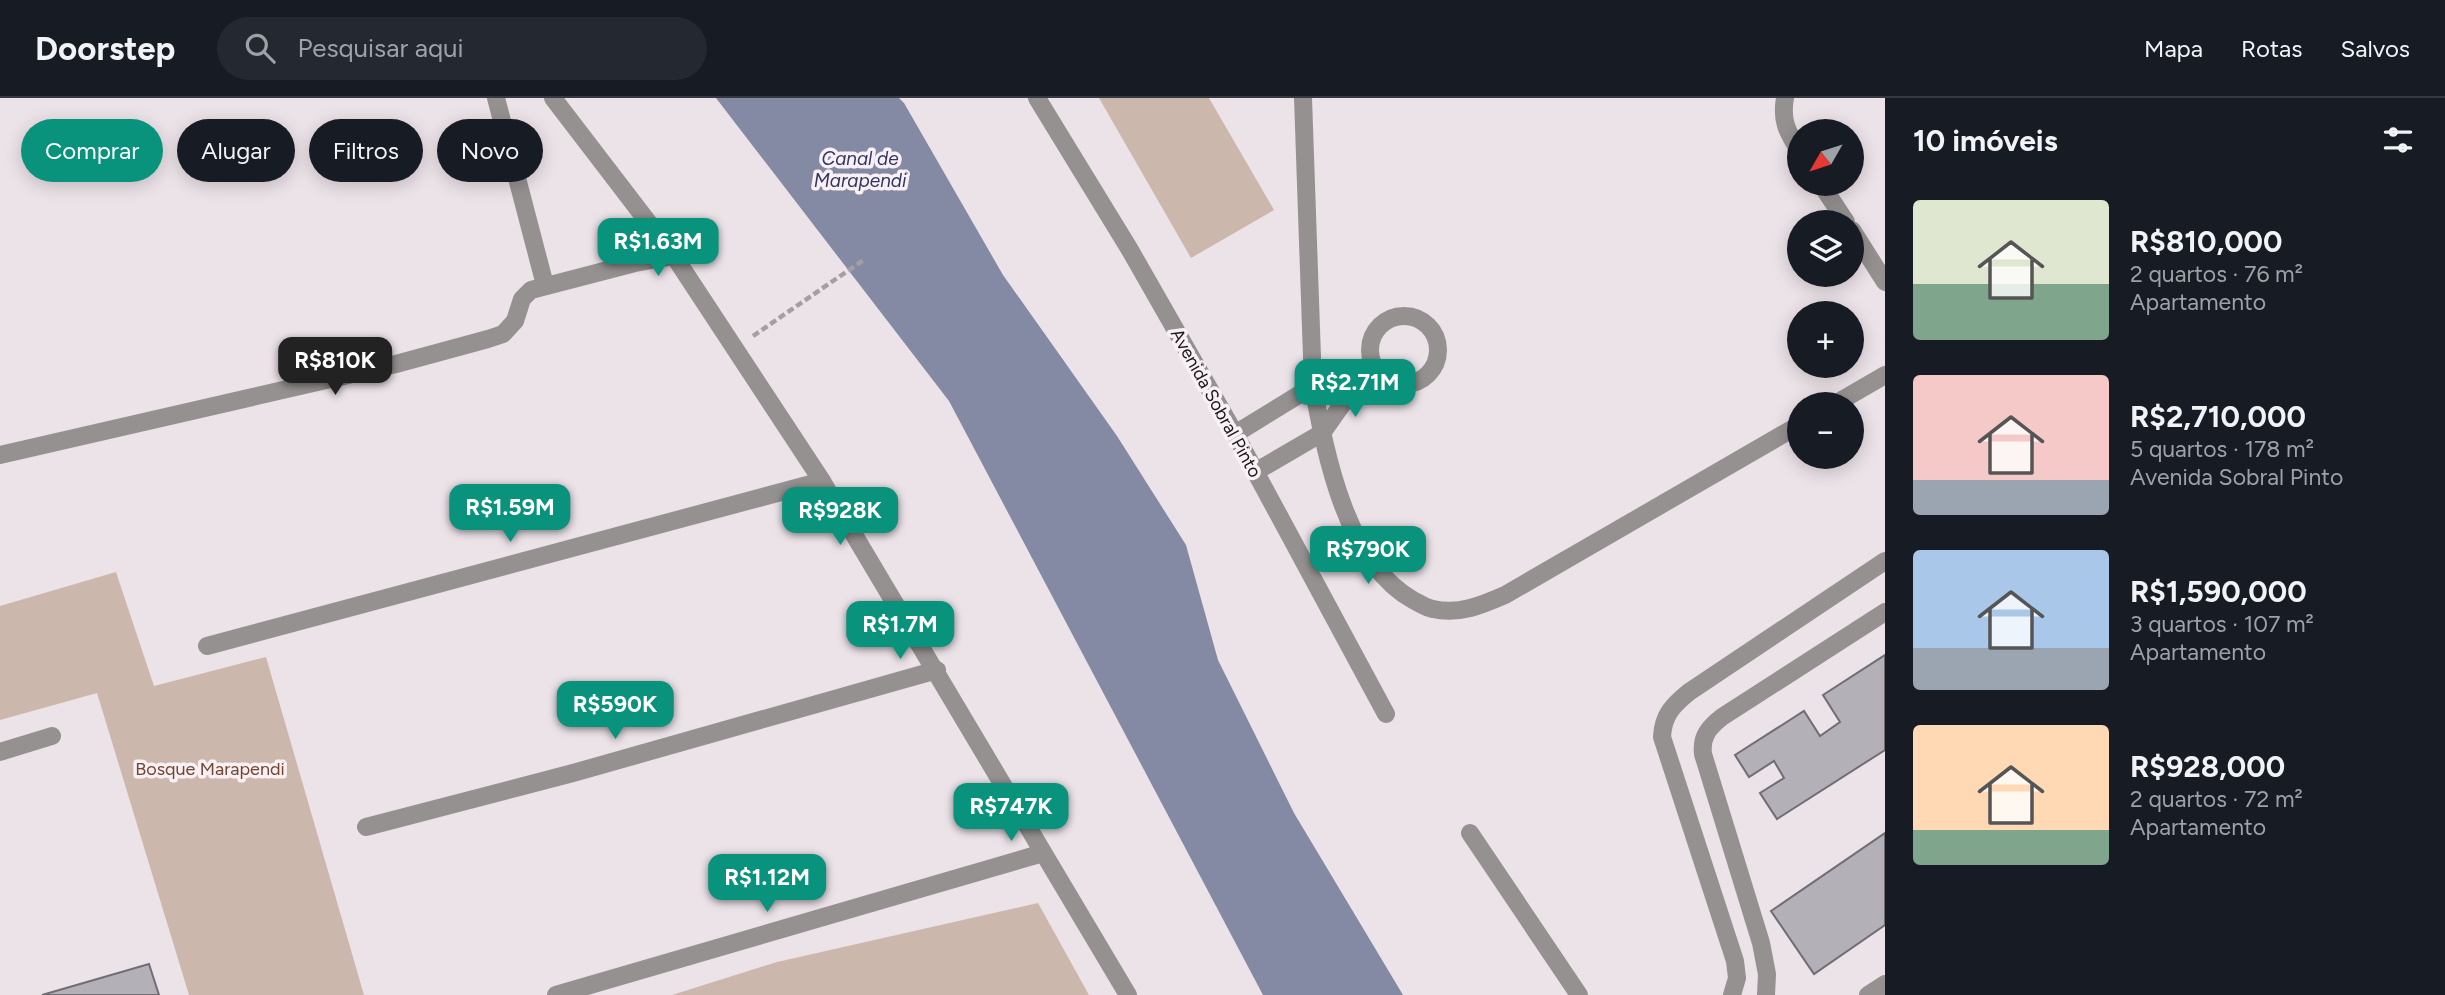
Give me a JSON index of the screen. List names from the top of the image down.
{
  "streets": {
    "street": ["Avenida Sobral Pinto"]
  },
  "water": ["Canal de Marapendi"],
  "parks": ["Bosque Marapendi"],
  "north": "bottom left",
  "page": {
    "header": "Doorstep",
    "search": "Pesquisar aqui",
    "nav": ["Mapa", "Rotas", "Salvos"],
    "heading": "10 imóveis",
    "map_buttons": ["+", "−"],
    "chip": [
      "Comprar",
      "Alugar",
      "Filtros",
      "Novo"
    ],
    "list": [
      {
        "name": "R$810,000",
        "note": "2 quartos · 76 m² · Apartamento"
      },
      {
        "name": "R$2,710,000",
        "note": "5 quartos · 178 m² · Avenida Sobral Pinto"
      },
      {
        "name": "R$1,590,000",
        "note": "3 quartos · 107 m² · Apartamento"
      },
      {
        "name": "R$928,000",
        "note": "2 quartos · 72 m² · Apartamento"
      }
    ],
    "price": [
      "R$1.63M",
      "R$810K",
      "R$2.71M",
      "R$1.59M",
      "R$928K",
      "R$790K",
      "R$1.7M",
      "R$590K",
      "R$747K",
      "R$1.12M"
    ]
  }
}
